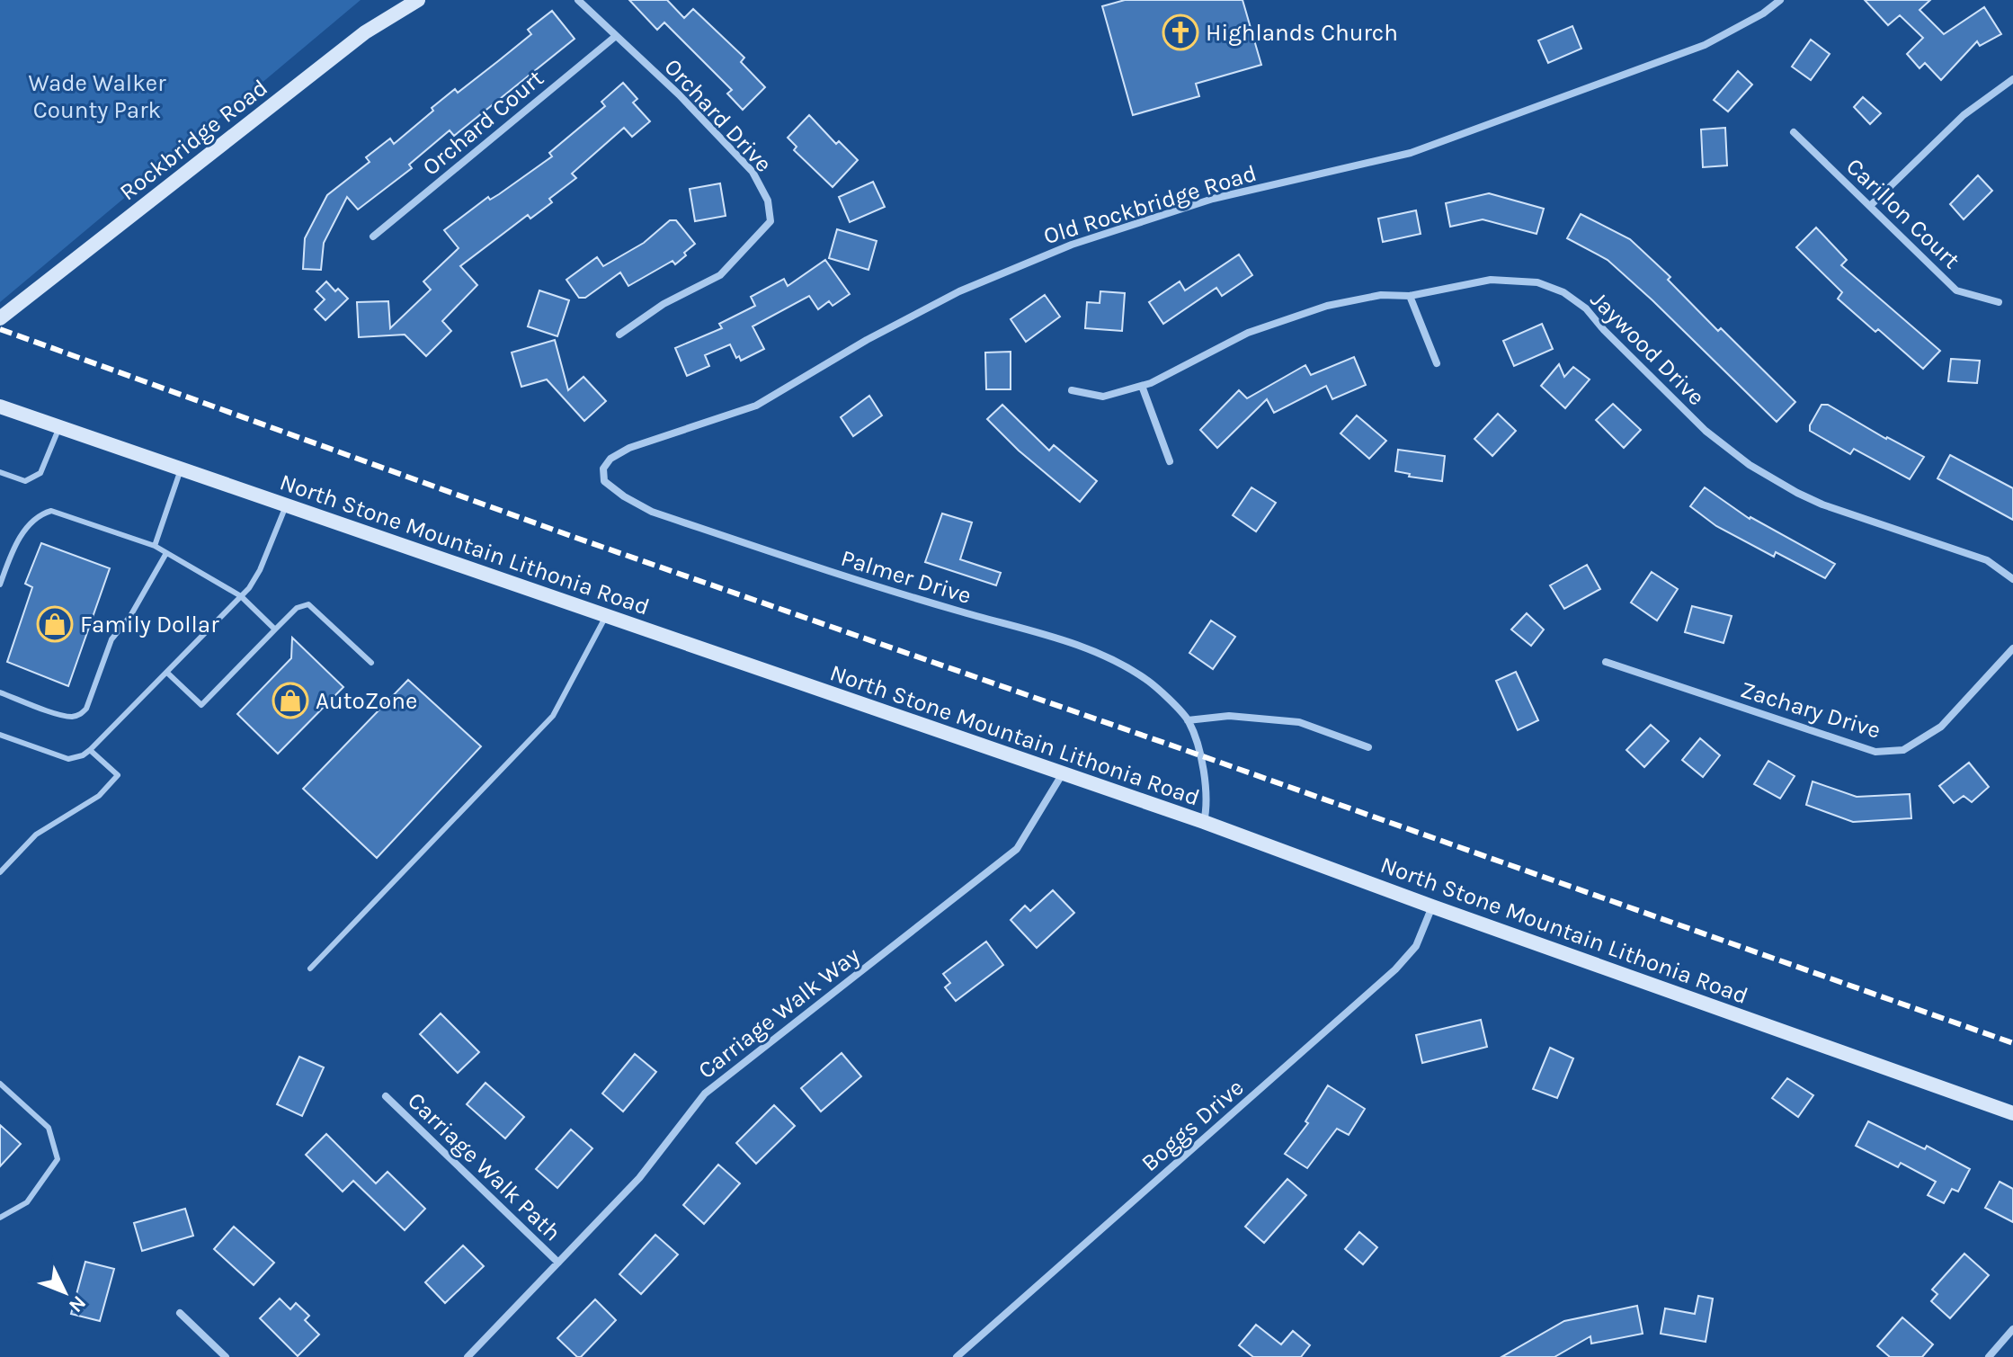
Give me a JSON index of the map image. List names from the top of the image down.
{
  "streets": {
    "main road": ["Rockbridge Road", "North Stone Mountain Lithonia Road"],
    "street": [
      "Orchard Drive",
      "Orchard Court",
      "Old Rockbridge Road",
      "Carillon Court",
      "Jaywood Drive",
      "Palmer Drive",
      "Zachary Drive",
      "Carriage Walk Way",
      "Boggs Drive",
      "Carriage Walk Path"
    ]
  },
  "crossings": [
    ["Orchard Drive", "Orchard Court"],
    ["Old Rockbridge Road", "Palmer Drive"],
    ["North Stone Mountain Lithonia Road", "Palmer Drive"],
    ["North Stone Mountain Lithonia Road", "Carriage Walk Way"],
    ["North Stone Mountain Lithonia Road", "Boggs Drive"],
    ["Carriage Walk Way", "Carriage Walk Path"]
  ],
  "parks": ["Wade Walker County Park"],
  "places": {
    "church": ["Highlands Church"],
    "shop": ["Family Dollar", "AutoZone"]
  },
  "north": "bottom right"
}
